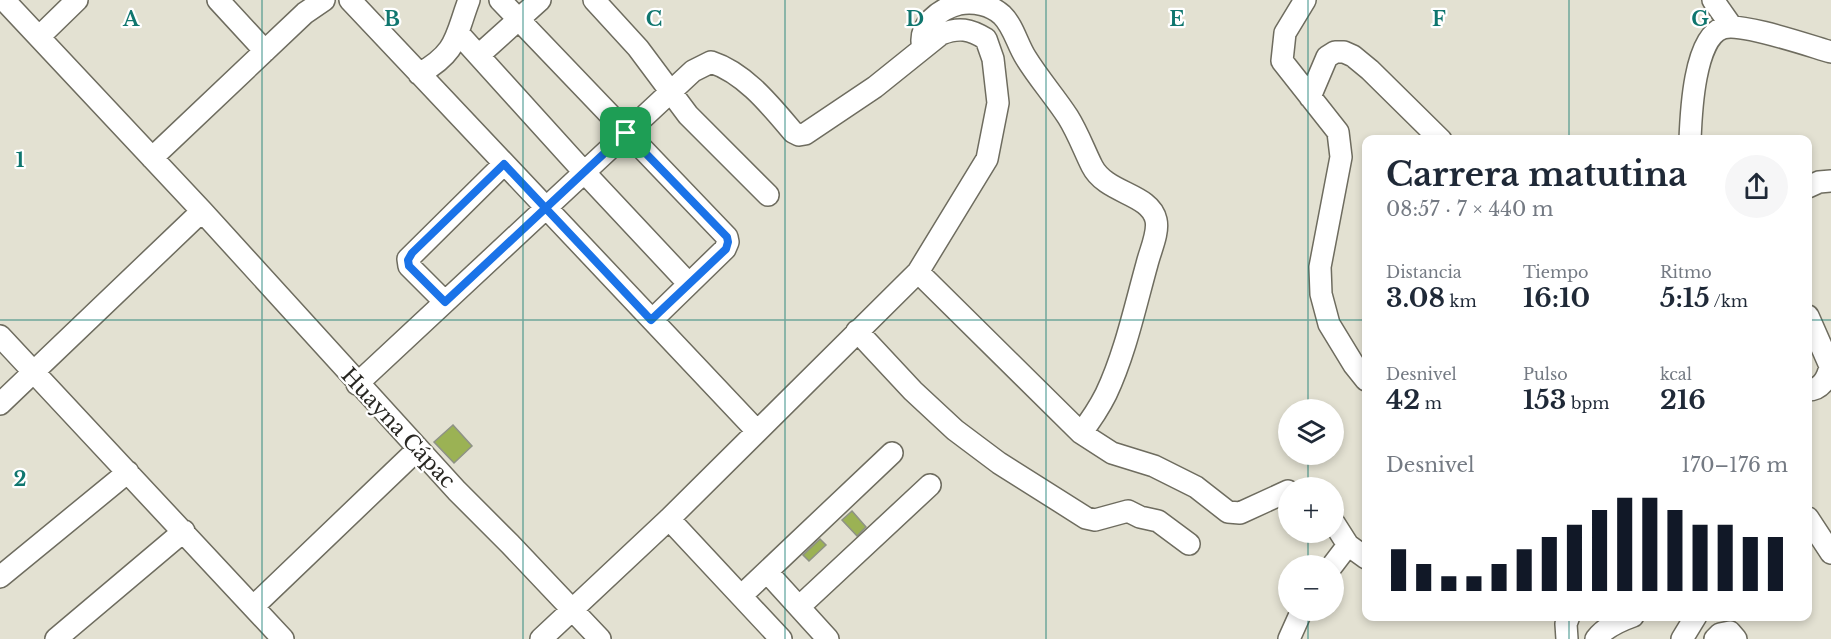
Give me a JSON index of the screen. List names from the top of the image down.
{
  "streets": {
    "street": ["Huayna Cápac"]
  },
  "page": {
    "heading": ["Carrera matutina", "08:57 · 7 × 440 m"],
    "stats": [
      ["Distancia", "3.08 km"],
      ["Tiempo", "16:10"],
      ["Ritmo", "5:15 /km"],
      ["Desnivel", "42 m"],
      ["Pulso", "153 bpm"],
      ["kcal", "216"]
    ],
    "map_buttons": ["+", "−"],
    "chart": ["Desnivel", "170–176 m"]
  },
  "grid": {
    "columns": [
      "A",
      "B",
      "C",
      "D",
      "E",
      "F",
      "G"
    ],
    "rows": ["1", "2"]
  }
}
